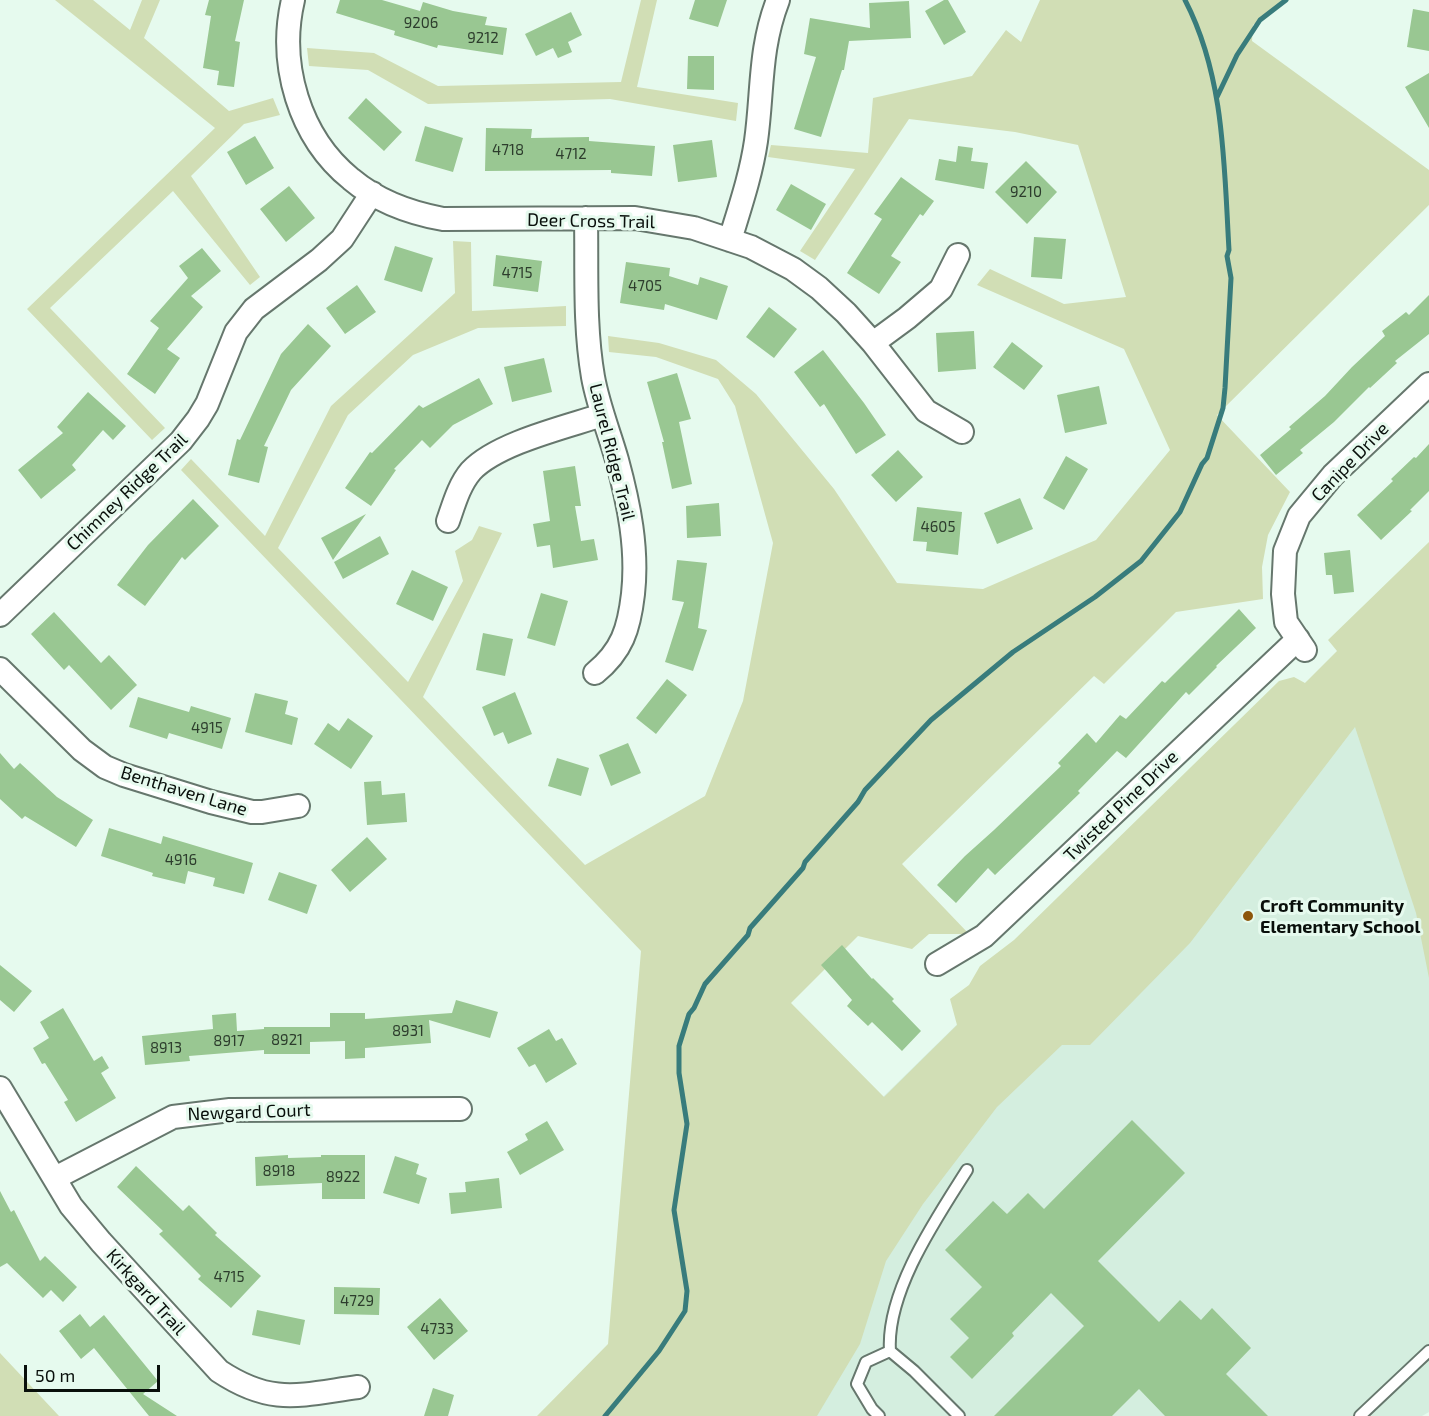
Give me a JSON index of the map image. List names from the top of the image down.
{
  "streets": {
    "street": [
      "Deer Cross Trail",
      "Laurel Ridge Trail",
      "Canipe Drive",
      "Chimney Ridge Trail",
      "Benthaven Lane",
      "Twisted Pine Drive",
      "Newgard Court",
      "Kirkgard Trail"
    ]
  },
  "crossings": [
    ["Deer Cross Trail", "Laurel Ridge Trail"],
    ["Deer Cross Trail", "Chimney Ridge Trail"],
    ["Canipe Drive", "Twisted Pine Drive"],
    ["Newgard Court", "Kirkgard Trail"]
  ],
  "places": ["Croft Community Elementary School"],
  "house_numbers": [
    "9206",
    "9212",
    "4718",
    "4712",
    "9210",
    "4715",
    "4705",
    "4605",
    "4915",
    "4916",
    "8931",
    "8921",
    "8917",
    "8913",
    "8918",
    "8922",
    "4715",
    "4729",
    "4733"
  ],
  "scale_bar": "50 m"
}
